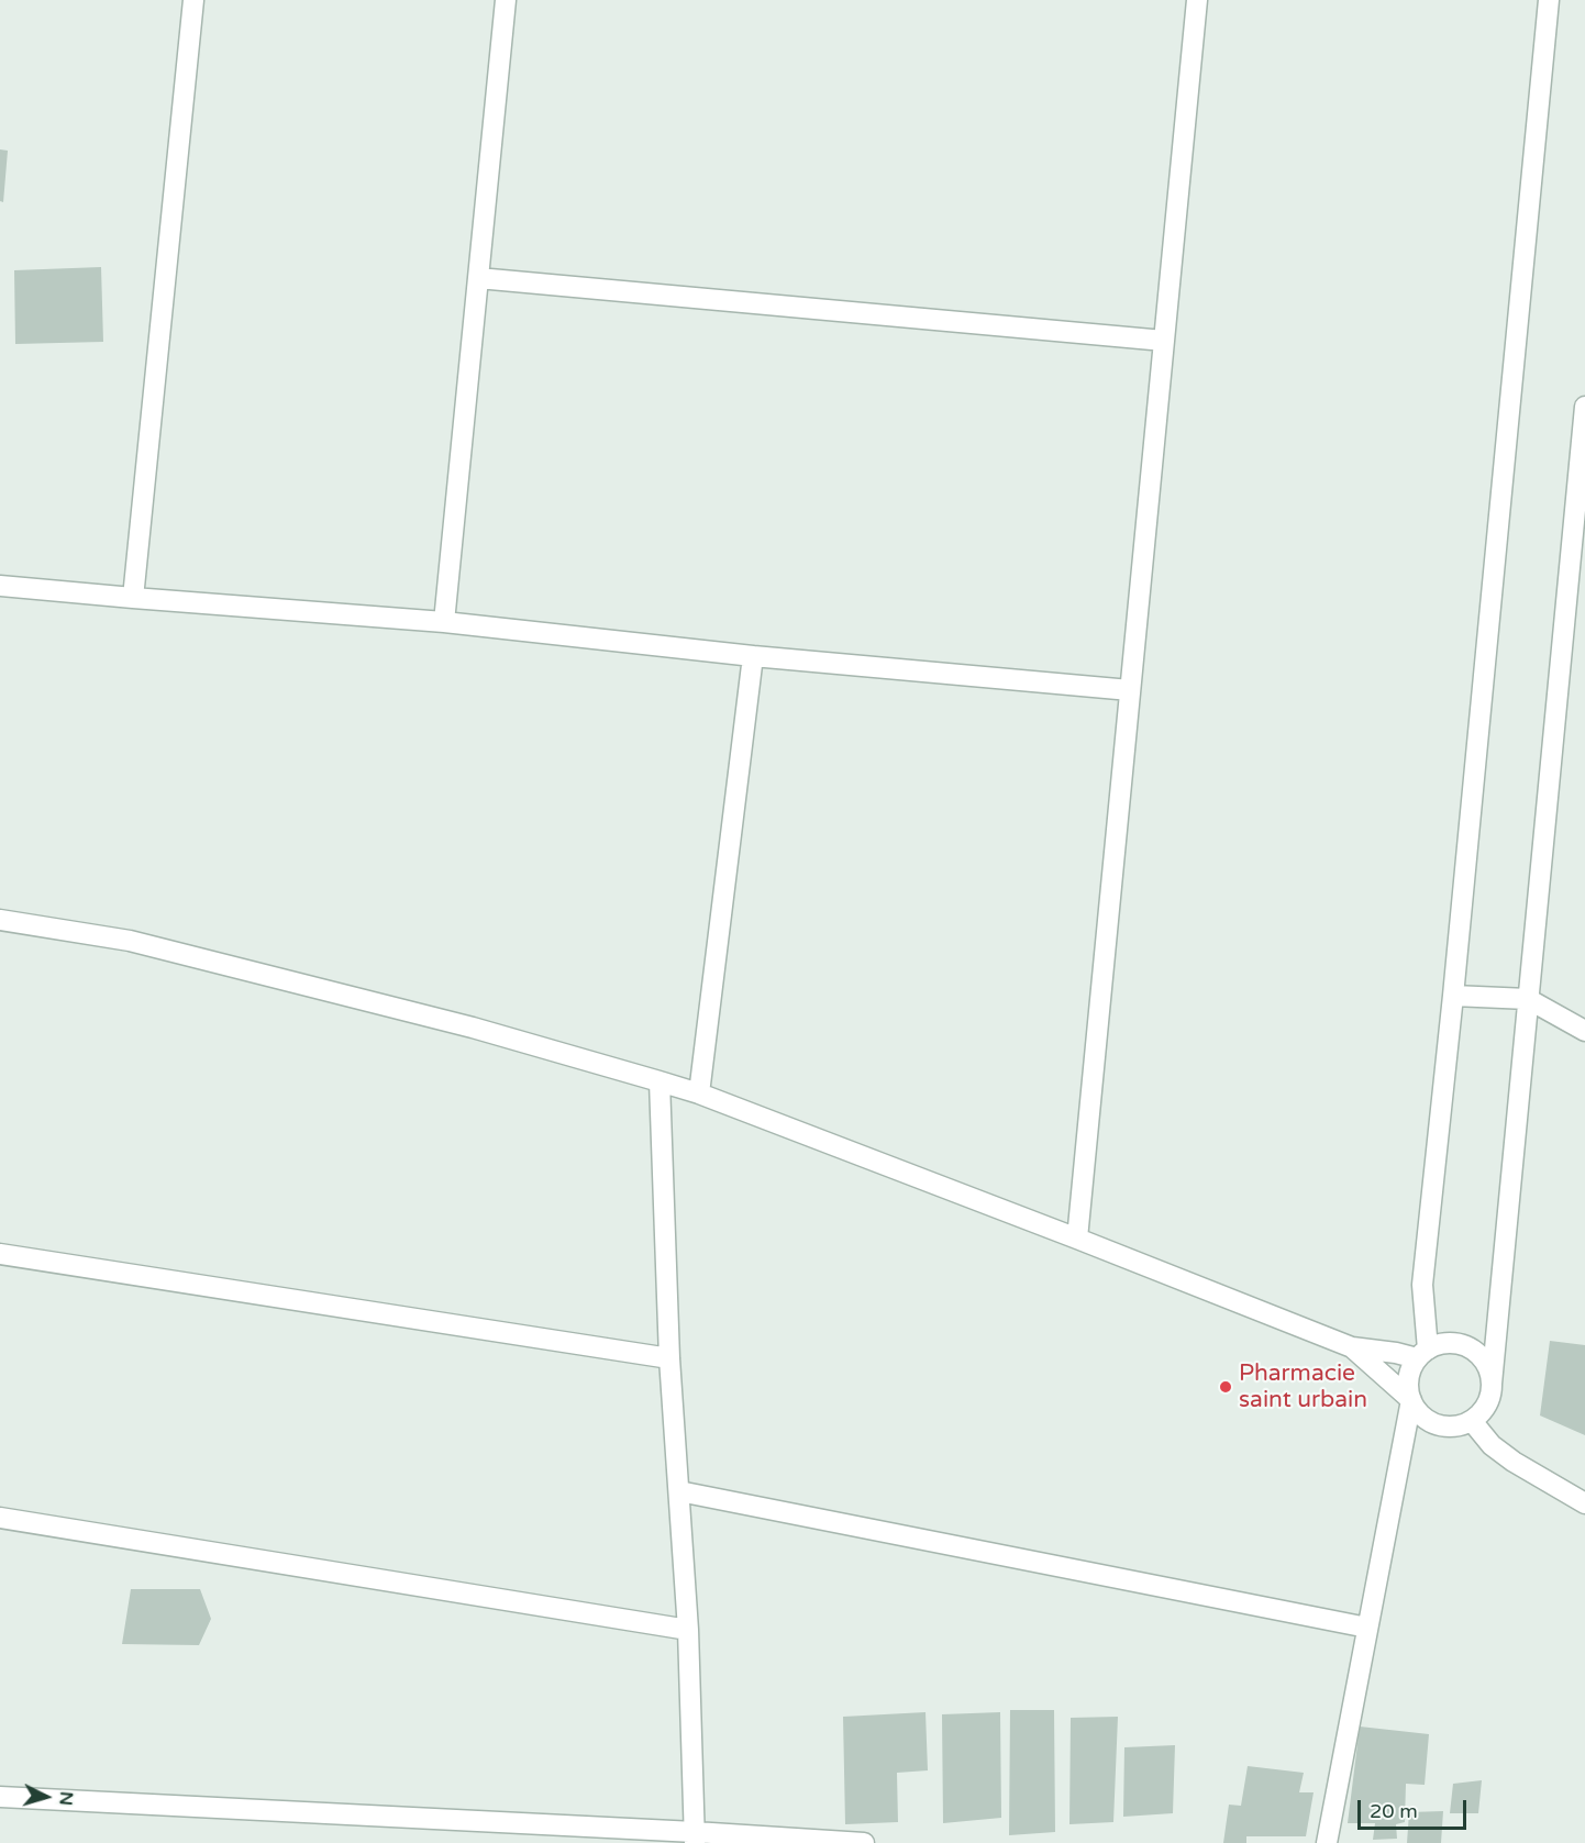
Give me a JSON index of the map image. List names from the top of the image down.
{
  "places": ["Pharmacie saint urbain"],
  "scale_bar": "20 m",
  "north": "right"
}
